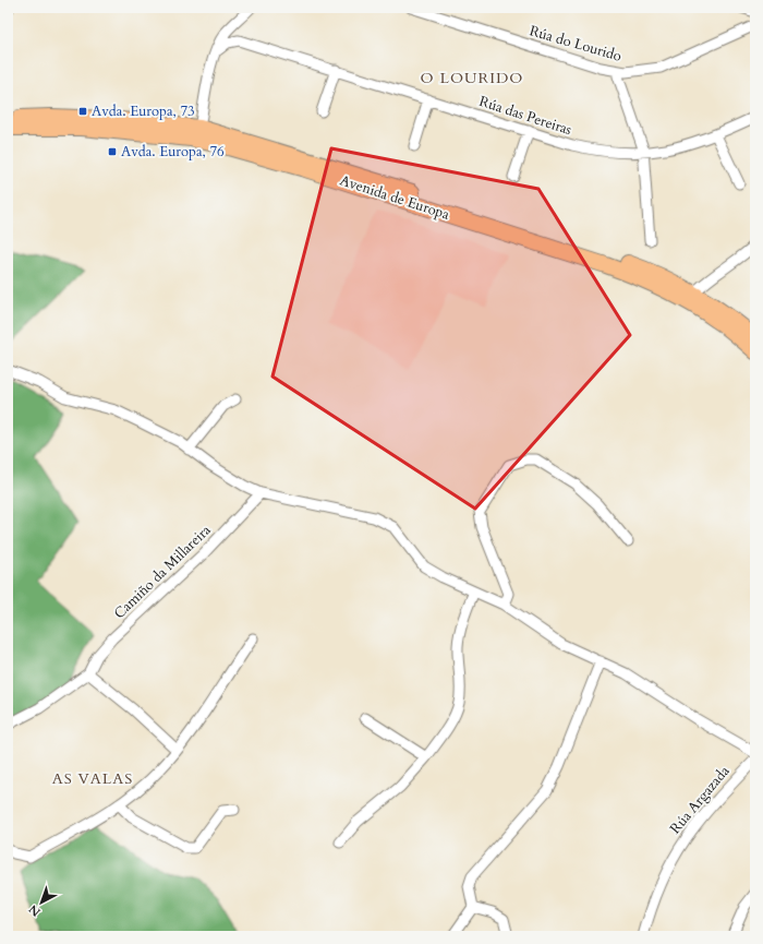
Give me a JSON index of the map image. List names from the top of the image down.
{
  "streets": {
    "main road": ["Avenida de Europa"],
    "street": [
      "Rúa do Lourido",
      "Rúa das Pereiras",
      "Camiño da Millareira",
      "Rúa Argazada"
    ]
  },
  "districts": ["O LOURIDO", "AS VALAS"],
  "places": {
    "transit": ["Avda. Europa, 73", "Avda. Europa, 76"]
  },
  "north": "bottom left"
}
